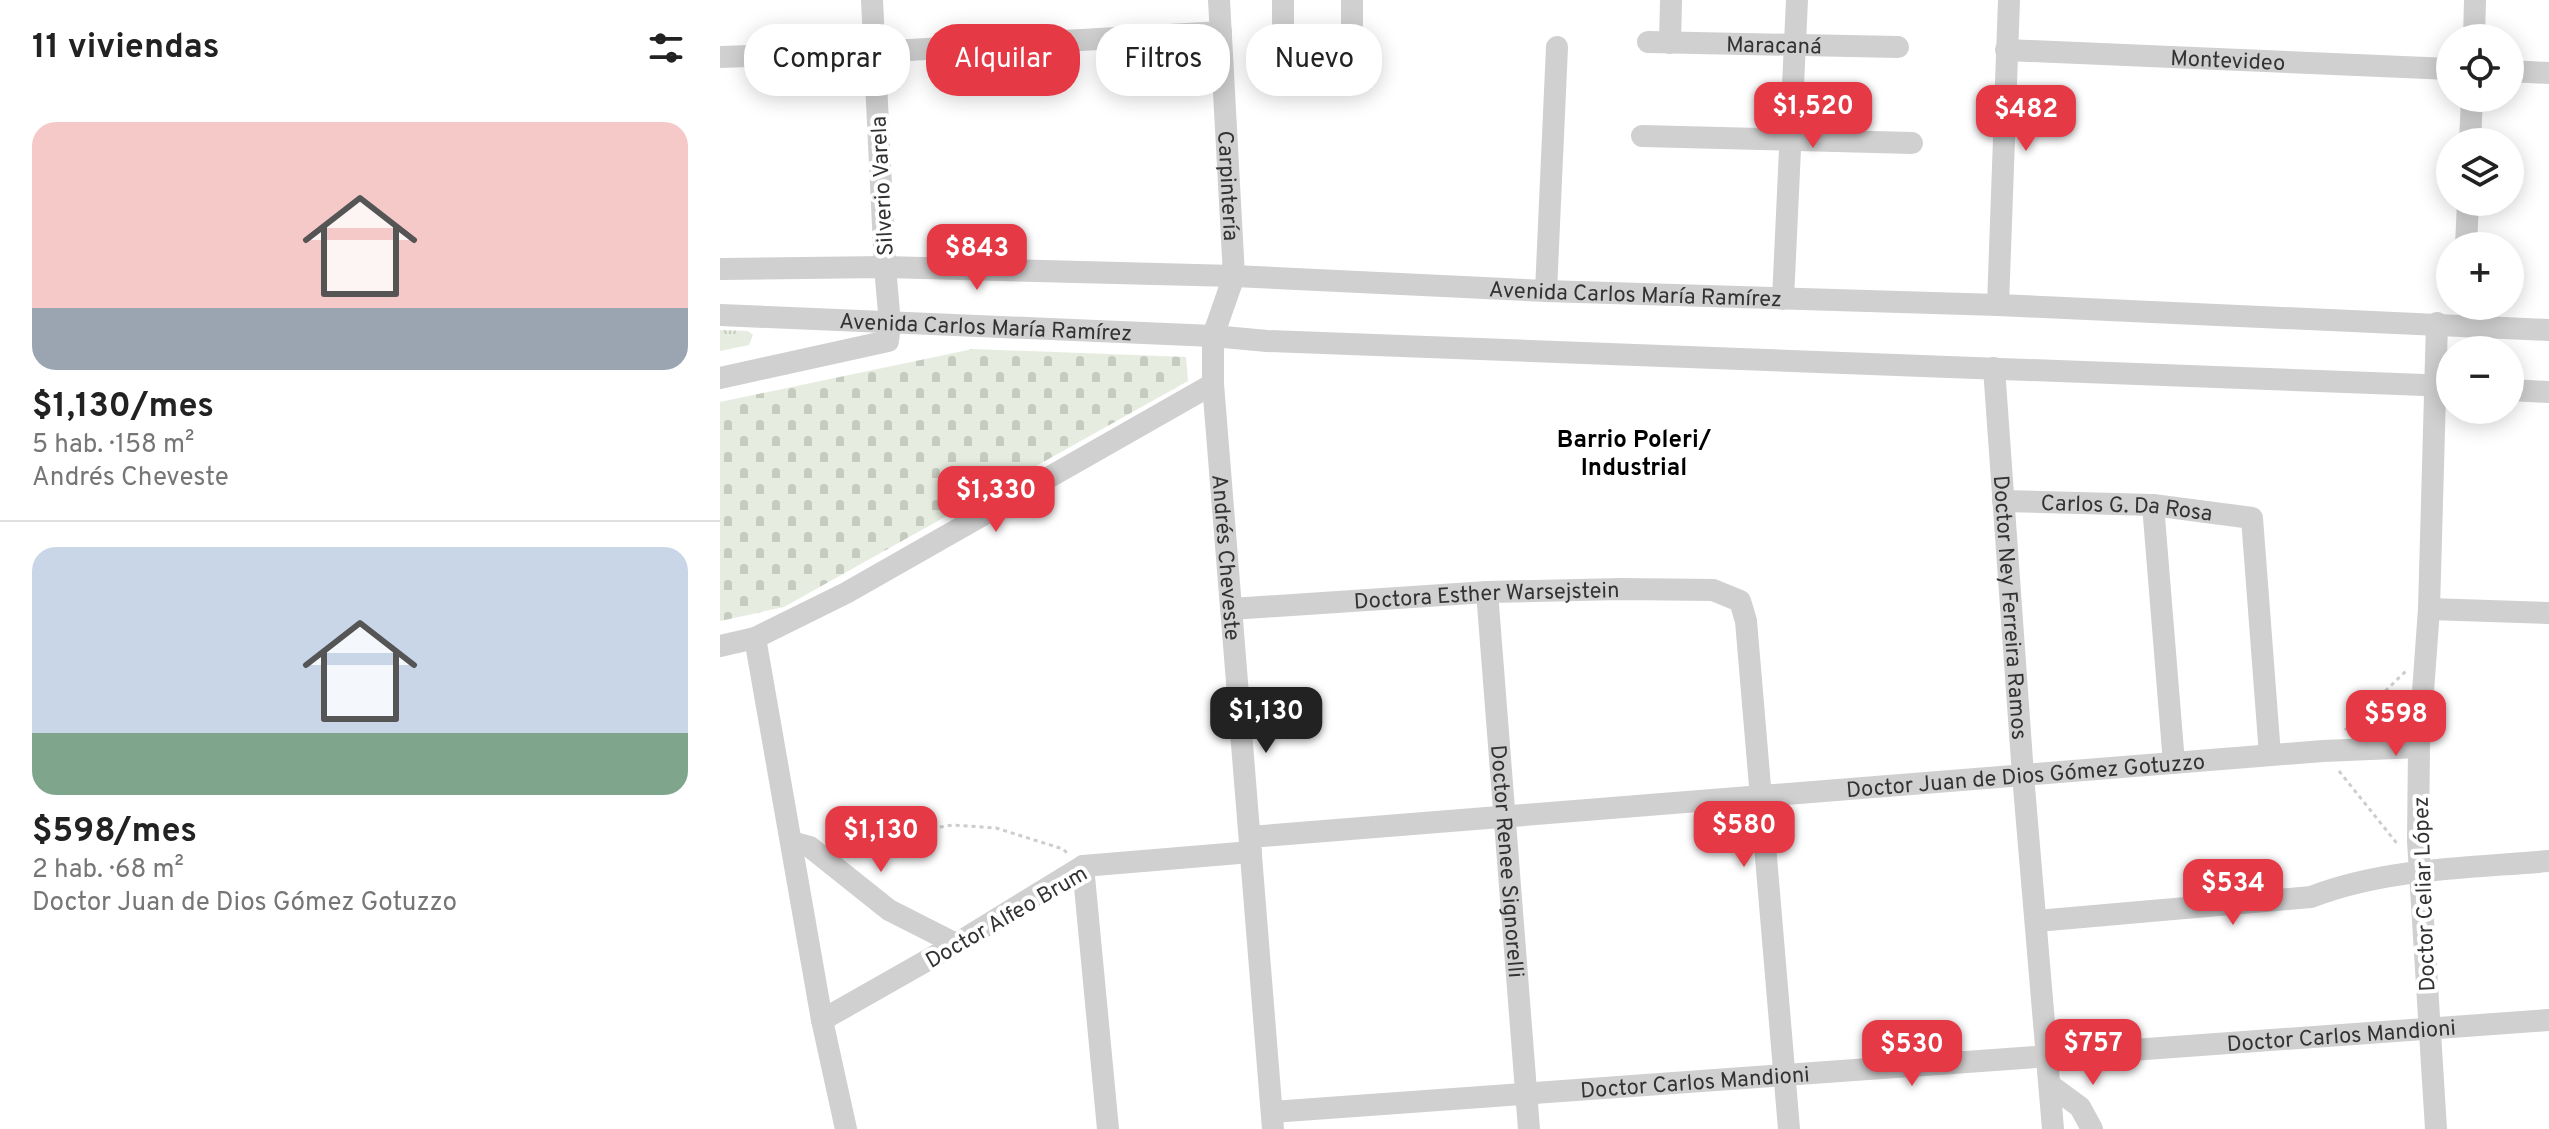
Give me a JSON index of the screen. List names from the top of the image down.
{
  "streets": {
    "street": [
      "Maracaná",
      "Montevideo",
      "Silverio Varela",
      "Carpintería",
      "Avenida Carlos María Ramírez",
      "Carlos G. Da Rosa",
      "Andrés Cheveste",
      "Doctora Esther Warsejstein",
      "Doctor Ney Ferreira Ramos",
      "Doctor Juan de Dios Gómez Gotuzzo",
      "Doctor Renee Signorelli",
      "Doctor Celiar López",
      "Doctor Alfeo Brum",
      "Doctor Carlos Mandioni"
    ]
  },
  "crossings": [
    ["Silverio Varela", "Avenida Carlos María Ramírez"],
    ["Carpintería", "Avenida Carlos María Ramírez"],
    ["Carpintería", "Andrés Cheveste"],
    ["Avenida Carlos María Ramírez", "Andrés Cheveste"],
    ["Avenida Carlos María Ramírez", "Doctor Ney Ferreira Ramos"],
    ["Avenida Carlos María Ramírez", "Doctor Celiar López"],
    ["Carlos G. Da Rosa", "Doctor Ney Ferreira Ramos"],
    ["Carlos G. Da Rosa", "Doctor Juan de Dios Gómez Gotuzzo"],
    ["Andrés Cheveste", "Doctora Esther Warsejstein"],
    ["Andrés Cheveste", "Doctor Juan de Dios Gómez Gotuzzo"],
    ["Andrés Cheveste", "Doctor Alfeo Brum"],
    ["Andrés Cheveste", "Doctor Carlos Mandioni"],
    ["Doctora Esther Warsejstein", "Doctor Juan de Dios Gómez Gotuzzo"],
    ["Doctora Esther Warsejstein", "Doctor Renee Signorelli"],
    ["Doctor Ney Ferreira Ramos", "Doctor Juan de Dios Gómez Gotuzzo"],
    ["Doctor Ney Ferreira Ramos", "Doctor Carlos Mandioni"],
    ["Doctor Juan de Dios Gómez Gotuzzo", "Doctor Renee Signorelli"],
    ["Doctor Juan de Dios Gómez Gotuzzo", "Doctor Celiar López"],
    ["Doctor Juan de Dios Gómez Gotuzzo", "Doctor Alfeo Brum"],
    ["Doctor Renee Signorelli", "Doctor Carlos Mandioni"],
    ["Doctor Celiar López", "Doctor Carlos Mandioni"]
  ],
  "districts": ["Barrio Poleri/ Industrial"],
  "page": {
    "heading": "11 viviendas",
    "map_buttons": ["+", "−"],
    "chip": [
      "Comprar",
      "Alquilar",
      "Filtros",
      "Nuevo"
    ],
    "price": [
      "$1,520",
      "$482",
      "$843",
      "$1,330",
      "$1,130",
      "$598",
      "$580",
      "$1,130",
      "$534",
      "$757",
      "$530"
    ],
    "list": [
      {
        "name": "$1,130/mes",
        "note": "5 hab. · 158 m² · Andrés Cheveste"
      },
      {
        "name": "$598/mes",
        "note": "2 hab. · 68 m² · Doctor Juan de Dios Gómez Gotuzzo"
      }
    ]
  }
}
